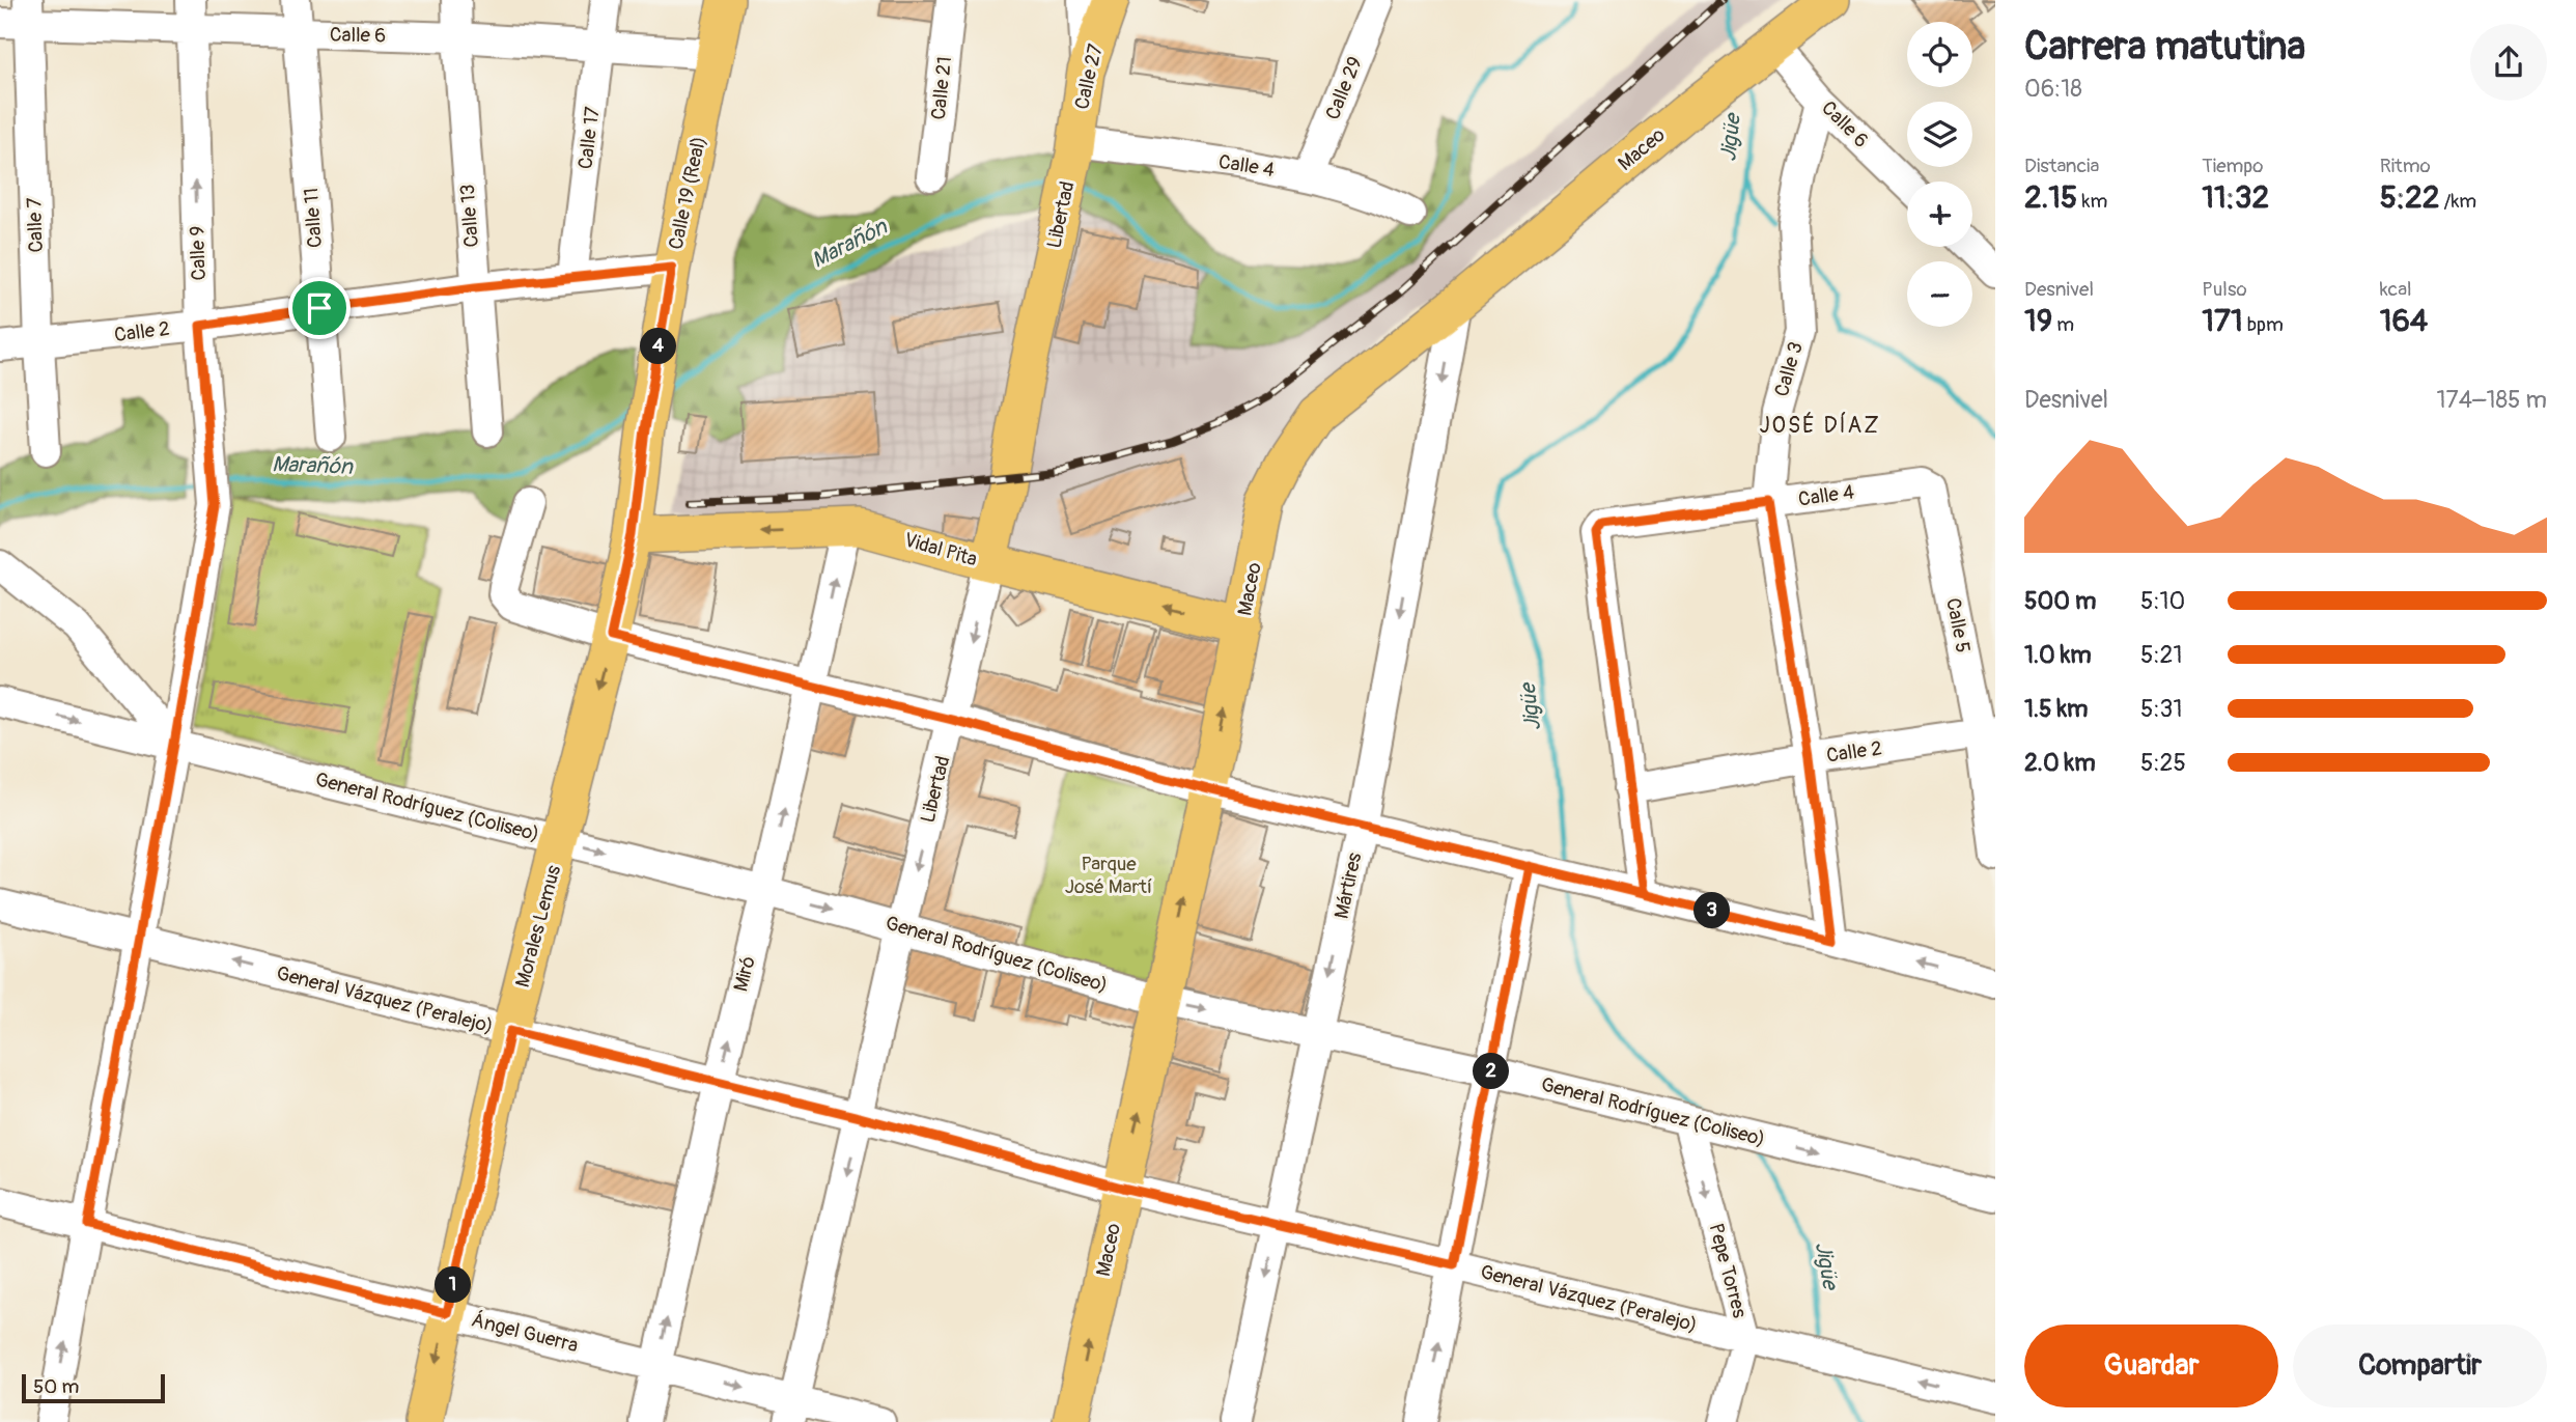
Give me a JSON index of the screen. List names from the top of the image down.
{
  "streets": {
    "main road": [
      "Calle 27",
      "Maceo",
      "Calle 19 (Real)",
      "Libertad",
      "Vidal Pita",
      "Morales Lemus"
    ],
    "street": [
      "Calle 6",
      "Calle 21",
      "Calle 29",
      "Calle 17",
      "Calle 4",
      "Calle 13",
      "Calle 11",
      "Calle 7",
      "Calle 9",
      "Calle 2",
      "Calle 3",
      "Calle 5",
      "General Rodríguez (Coliseo)",
      "Mártires",
      "Miró",
      "General Vázquez (Peralejo)",
      "Pepe Torres",
      "Ángel Guerra"
    ]
  },
  "crossings": [
    ["Calle 6", "Calle 17"],
    ["Calle 6", "Maceo"],
    ["Calle 6", "Calle 19 (Real)"],
    ["Calle 6", "Calle 13"],
    ["Calle 6", "Calle 11"],
    ["Calle 6", "Calle 7"],
    ["Calle 6", "Calle 9"],
    ["Calle 6", "Calle 3"],
    ["Calle 27", "Calle 4"],
    ["Calle 27", "Libertad"],
    ["Calle 29", "Calle 4"],
    ["Calle 17", "Calle 2"],
    ["Maceo", "Vidal Pita"],
    ["Maceo", "General Rodríguez (Coliseo)"],
    ["Maceo", "Mártires"],
    ["Maceo", "General Vázquez (Peralejo)"],
    ["Calle 4", "Libertad"],
    ["Calle 4", "Calle 2"],
    ["Calle 4", "Calle 3"],
    ["Calle 4", "Calle 5"],
    ["Calle 19 (Real)", "Calle 2"],
    ["Calle 19 (Real)", "Morales Lemus"],
    ["Libertad", "Vidal Pita"],
    ["Libertad", "General Rodríguez (Coliseo)"],
    ["Libertad", "General Vázquez (Peralejo)"],
    ["Libertad", "Ángel Guerra"],
    ["Calle 13", "Calle 2"],
    ["Calle 11", "Calle 2"],
    ["Calle 7", "Calle 2"],
    ["Calle 9", "Calle 2"],
    ["Calle 9", "General Rodríguez (Coliseo)"],
    ["Calle 9", "General Vázquez (Peralejo)"],
    ["Calle 9", "Ángel Guerra"],
    ["Calle 2", "Calle 3"],
    ["Calle 2", "Calle 5"],
    ["Vidal Pita", "Morales Lemus"],
    ["Vidal Pita", "Miró"],
    ["General Rodríguez (Coliseo)", "Mártires"],
    ["General Rodríguez (Coliseo)", "Morales Lemus"],
    ["General Rodríguez (Coliseo)", "Miró"],
    ["General Rodríguez (Coliseo)", "Pepe Torres"],
    ["Mártires", "General Vázquez (Peralejo)"],
    ["Morales Lemus", "General Vázquez (Peralejo)"],
    ["Morales Lemus", "Ángel Guerra"],
    ["Miró", "General Vázquez (Peralejo)"],
    ["Miró", "Ángel Guerra"],
    ["General Vázquez (Peralejo)", "Pepe Torres"]
  ],
  "one_way": [
    "Maceo",
    "Libertad",
    "Vidal Pita",
    "Miró"
  ],
  "districts": ["JOSÉ DÍAZ"],
  "water": ["Jigüe", "Marañón"],
  "parks": ["Parque José Martí"],
  "scale_bar": "50 m",
  "page": {
    "heading": ["Carrera matutina", "06:18"],
    "map_buttons": ["+", "−"],
    "stats": [
      ["Distancia", "2.15 km"],
      ["Tiempo", "11:32"],
      ["Ritmo", "5:22 /km"],
      ["Desnivel", "19 m"],
      ["Pulso", "171 bpm"],
      ["kcal", "164"]
    ],
    "pins": [
      "4",
      "3",
      "2",
      "1"
    ],
    "chart": ["Desnivel", "174–185 m"],
    "list": [
      {
        "name": "500 m",
        "note": "5:10"
      },
      {
        "name": "1.0 km",
        "note": "5:21"
      },
      {
        "name": "1.5 km",
        "note": "5:31"
      },
      {
        "name": "2.0 km",
        "note": "5:25"
      }
    ],
    "buttons": ["Guardar", "Compartir"],
    "scale": "50 m"
  }
}
